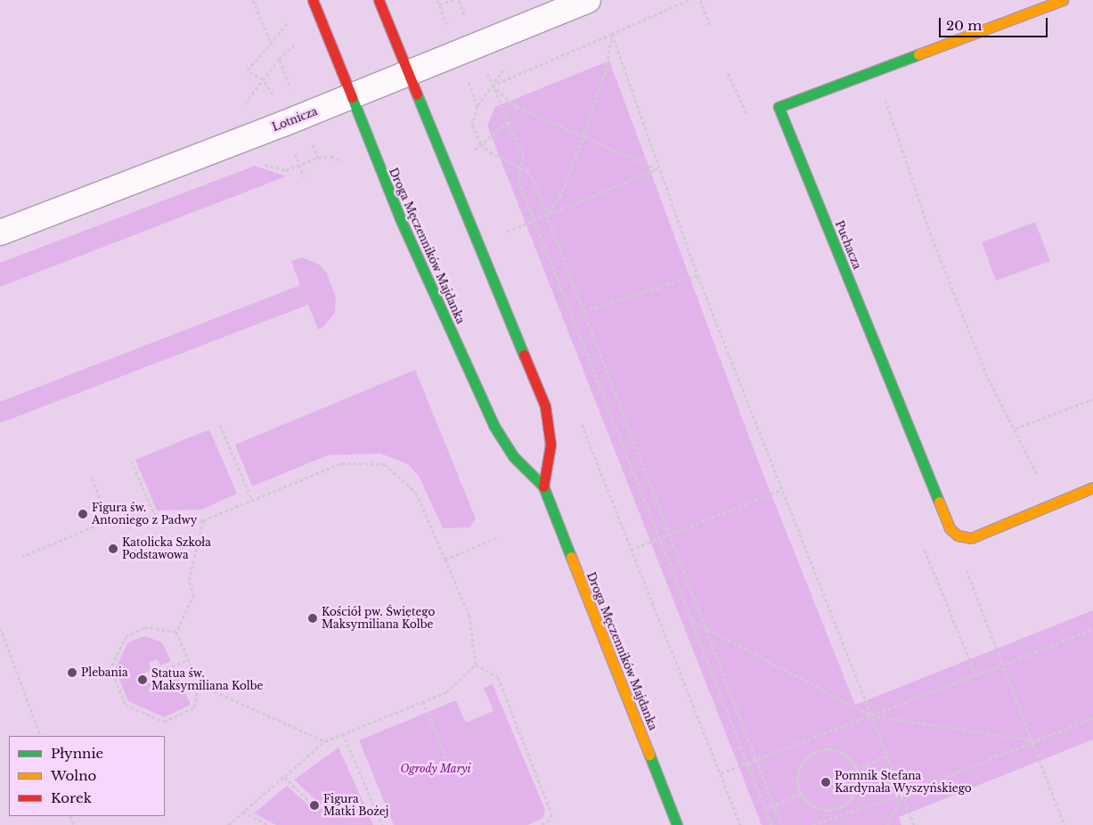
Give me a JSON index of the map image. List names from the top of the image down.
{
  "streets": {
    "street": ["Lotnicza", "Puchacza", "Droga Męczenników Majdanka"]
  },
  "crossings": [
    ["Lotnicza", "Droga Męczenników Majdanka"]
  ],
  "parks": ["Ogrody Maryi"],
  "places": [
    "Figura św. Antoniego z Padwy",
    "Katolicka Szkoła Podstawowa",
    "Kościół pw. Świętego Maksymiliana Kolbe",
    "Plebania",
    "Statua św. Maksymiliana Kolbe",
    "Pomnik Stefana Kardynała Wyszyńskiego",
    "Figura Matki Bożej"
  ],
  "legend": ["Płynnie", "Wolno", "Korek"],
  "scale_bar": "20 m"
}
